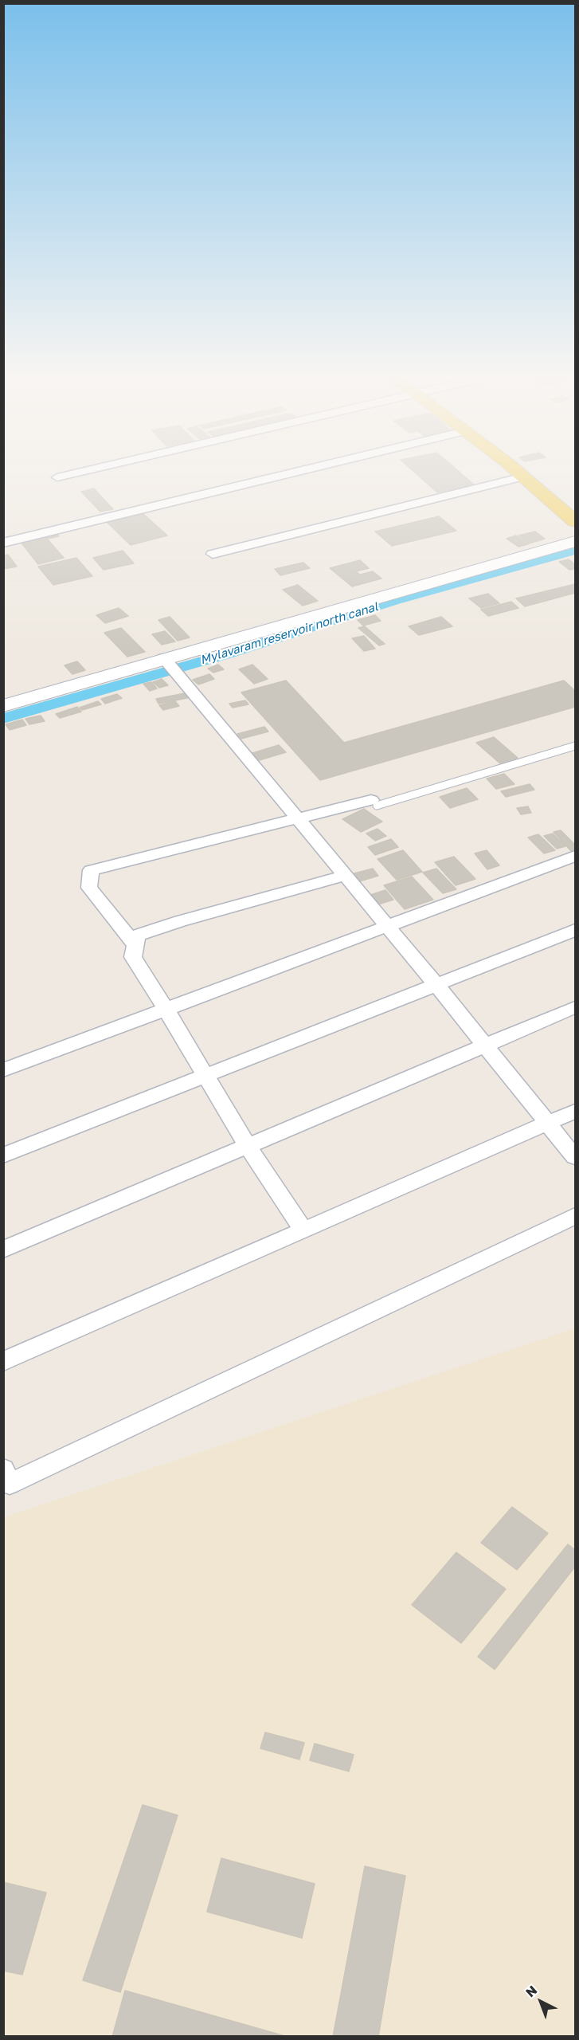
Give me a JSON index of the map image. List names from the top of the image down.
{
  "water": ["Mylavaram reservoir north canal"],
  "north": "top left"
}
